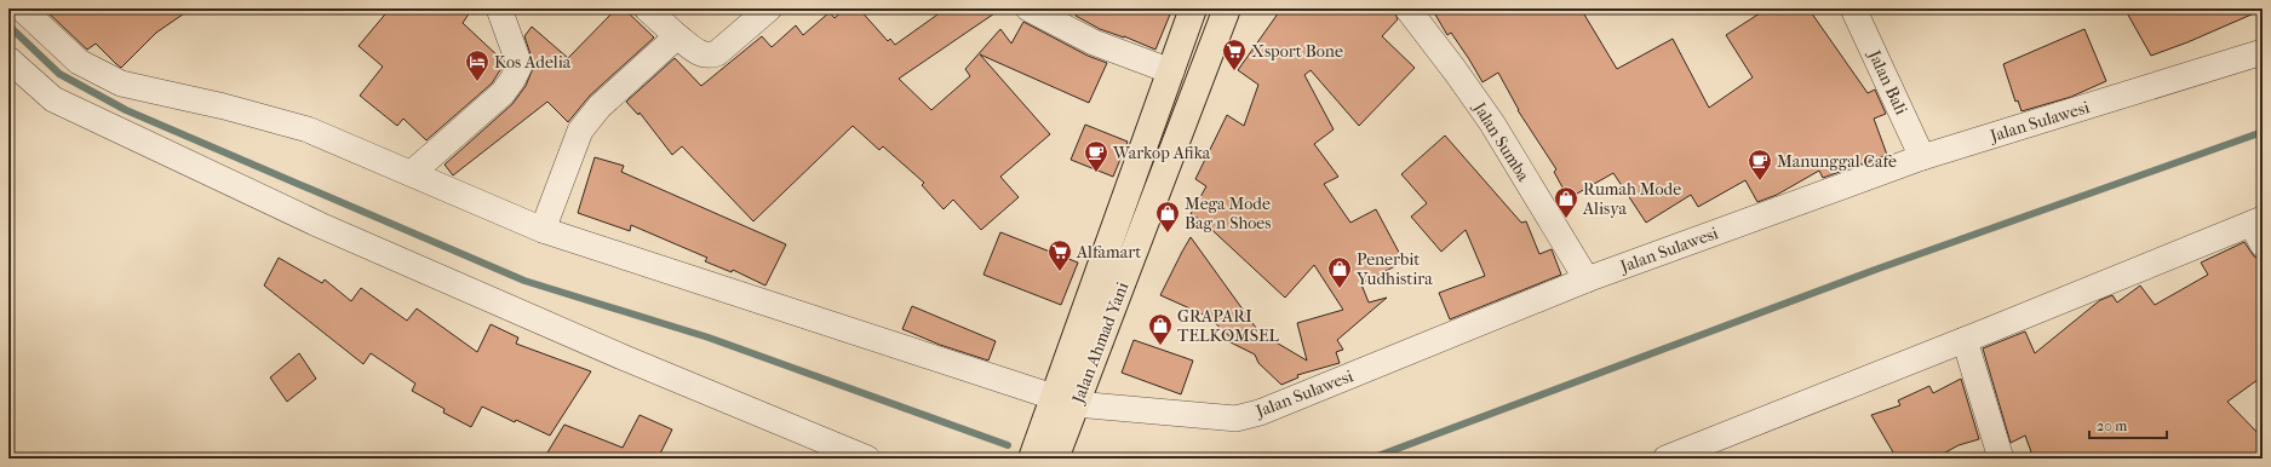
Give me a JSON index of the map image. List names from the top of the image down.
{
  "streets": {
    "main road": ["Jalan Ahmad Yani"],
    "street": ["Jalan Bali", "Jalan Sulawesi", "Jalan Sumba"]
  },
  "crossings": [
    ["Jalan Bali", "Jalan Sulawesi"],
    ["Jalan Sulawesi", "Jalan Sumba"],
    ["Jalan Sulawesi", "Jalan Ahmad Yani"]
  ],
  "places": {
    "supermarket": ["Xsport Bone", "Alfamart"],
    "hotel": ["Kos Adelia"],
    "cafe": ["Warkop Afika", "Manunggal Cafe"],
    "shop": [
      "Rumah Mode Alisya",
      "Mega Mode Bag n Shoes",
      "Penerbit Yudhistira",
      "GRAPARI TELKOMSEL"
    ]
  },
  "scale_bar": "20 m"
}
